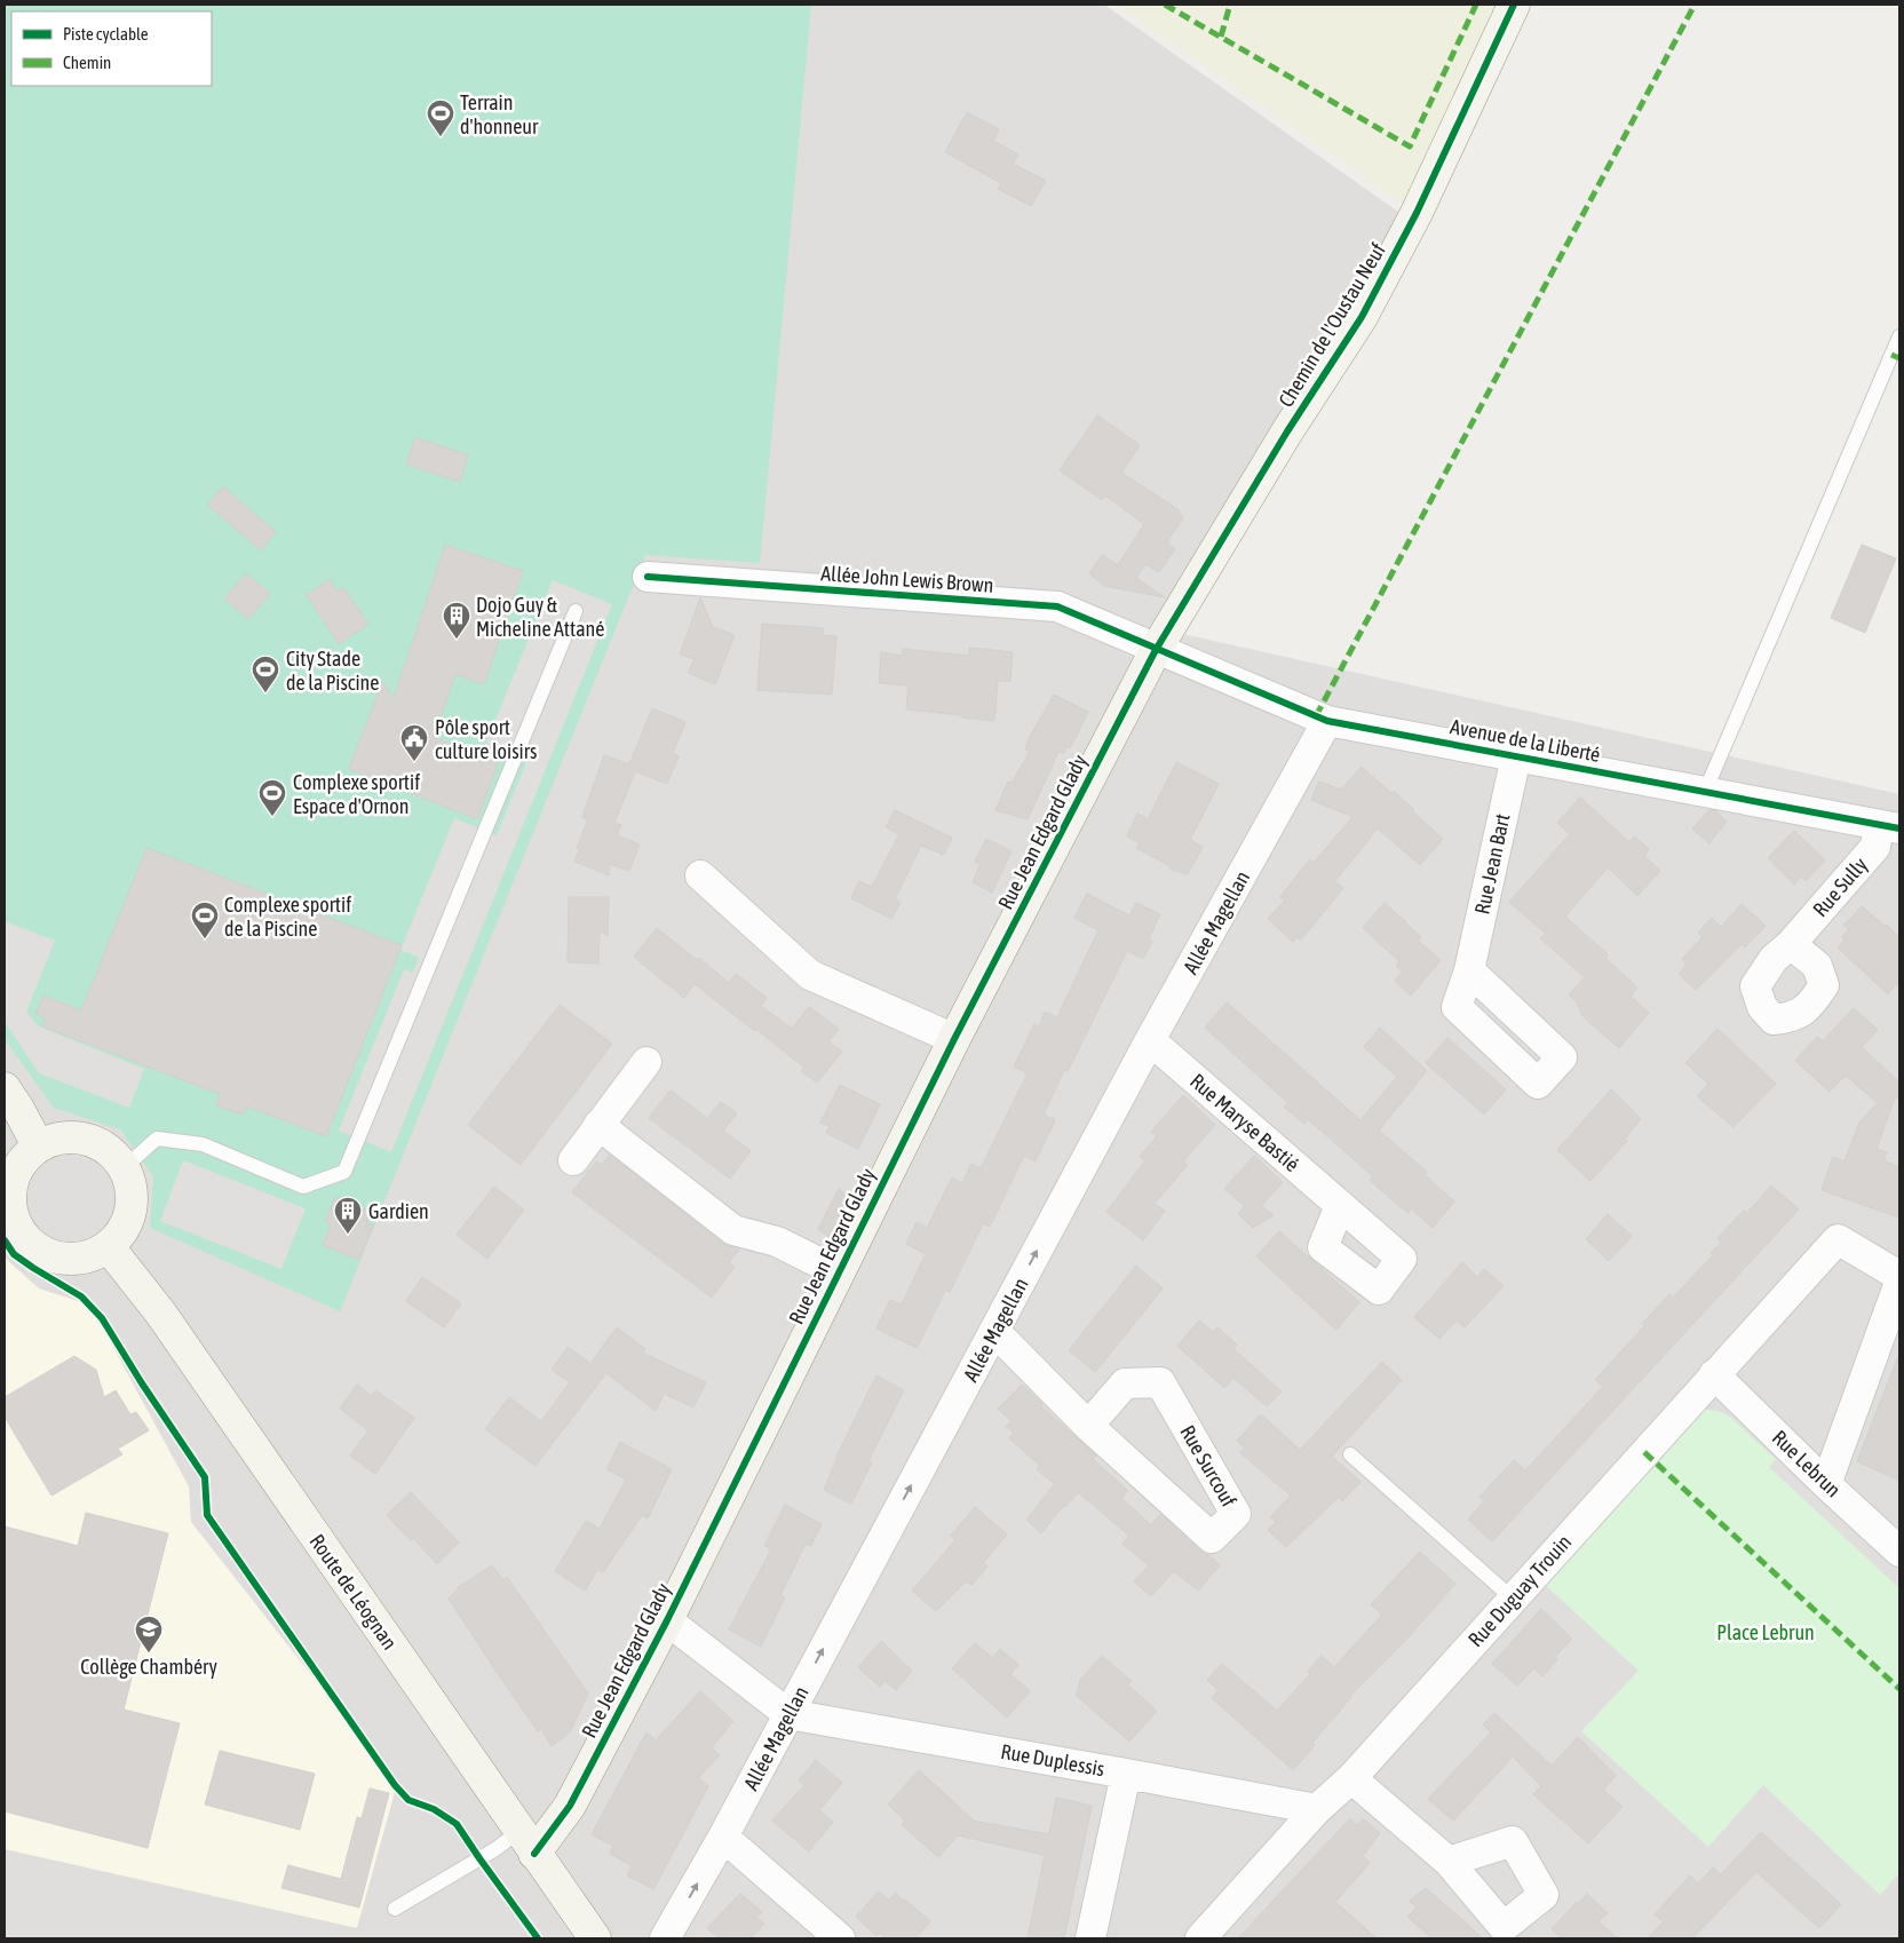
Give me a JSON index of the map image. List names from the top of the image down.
{
  "streets": {
    "street": [
      "Chemin de l'Oustau Neuf",
      "Allée John Lewis Brown",
      "Avenue de la Liberté",
      "Rue Jean Edgard Glady",
      "Rue Jean Bart",
      "Rue Sully",
      "Allée Magellan",
      "Rue Maryse Bastié",
      "Rue Lebrun",
      "Rue Surcouf",
      "Rue Duguay Trouin",
      "Route de Léognan",
      "Rue Duplessis"
    ]
  },
  "crossings": [
    ["Chemin de l'Oustau Neuf", "Allée John Lewis Brown"],
    ["Chemin de l'Oustau Neuf", "Avenue de la Liberté"],
    ["Chemin de l'Oustau Neuf", "Rue Jean Edgard Glady"],
    ["Allée John Lewis Brown", "Avenue de la Liberté"],
    ["Allée John Lewis Brown", "Rue Jean Edgard Glady"],
    ["Avenue de la Liberté", "Rue Jean Edgard Glady"],
    ["Avenue de la Liberté", "Rue Jean Bart"],
    ["Avenue de la Liberté", "Rue Sully"],
    ["Avenue de la Liberté", "Allée Magellan"],
    ["Rue Jean Edgard Glady", "Route de Léognan"],
    ["Allée Magellan", "Rue Maryse Bastié"],
    ["Allée Magellan", "Rue Surcouf"],
    ["Allée Magellan", "Rue Duplessis"],
    ["Rue Lebrun", "Rue Duguay Trouin"],
    ["Rue Duguay Trouin", "Rue Duplessis"]
  ],
  "one_way": ["Allée Magellan"],
  "parks": ["Place Lebrun"],
  "places": {
    "sports": [
      "Terrain d'honneur",
      "City Stade de la Piscine",
      "Complexe sportif Espace d'Ornon",
      "Complexe sportif de la Piscine"
    ],
    "building": ["Dojo Guy & Micheline Attané", "Gardien"],
    "public building": ["Pôle sport culture loisirs"],
    "school or university": ["Collège Chambéry"]
  },
  "legend": ["Piste cyclable", "Chemin"]
}
